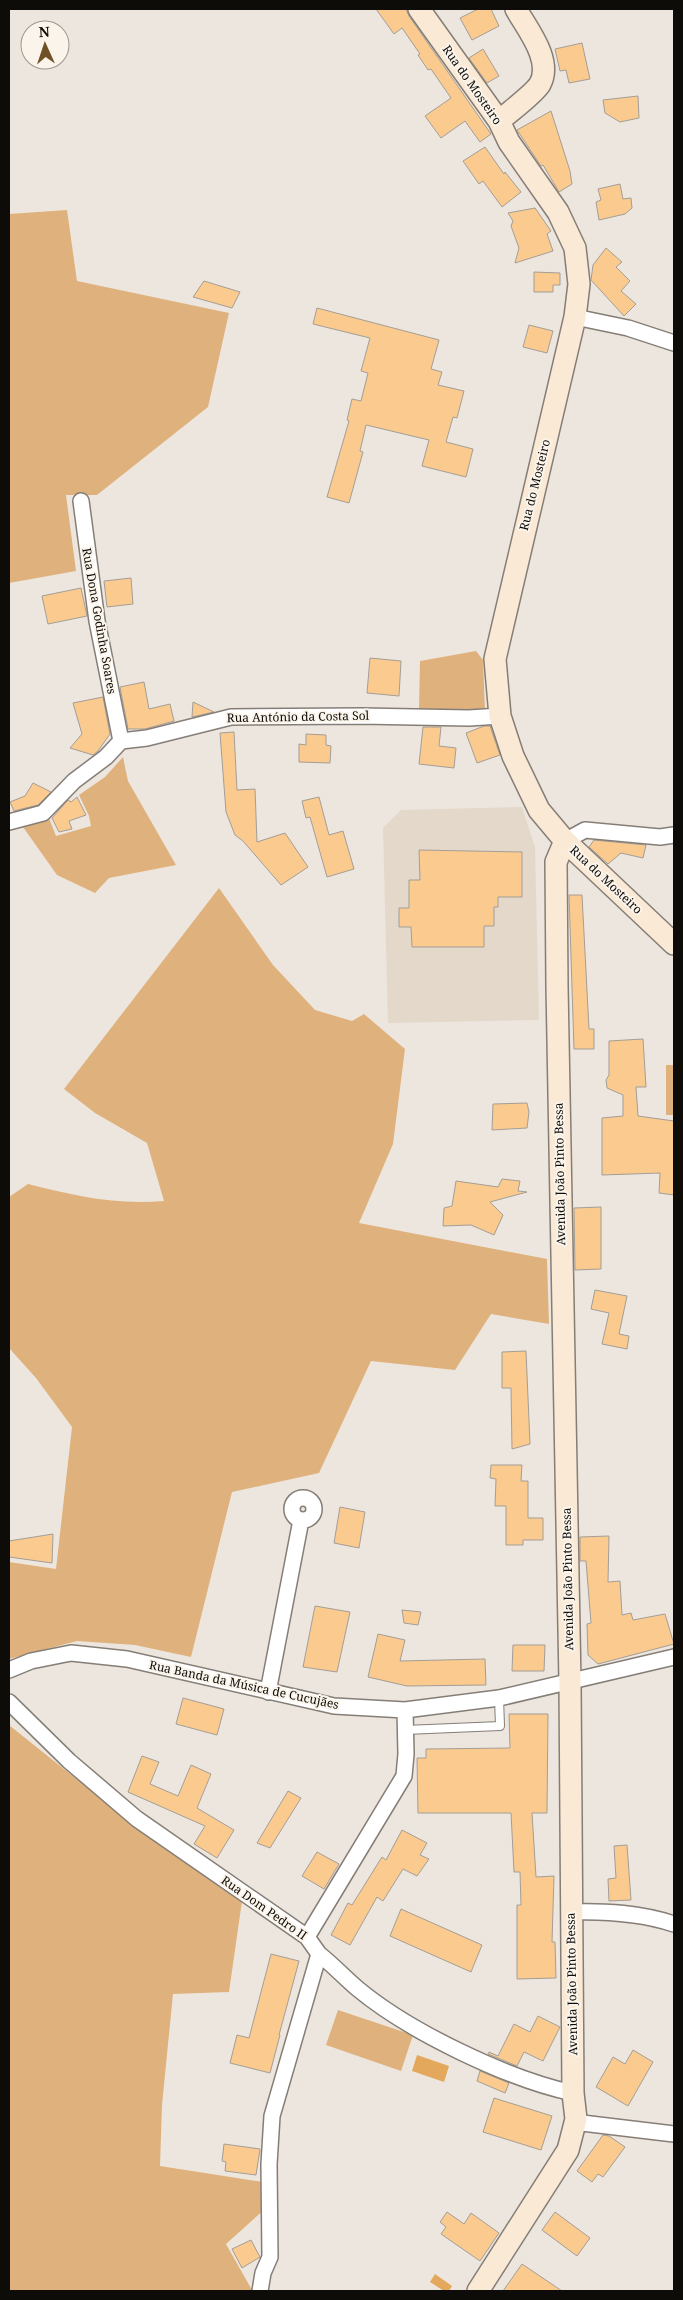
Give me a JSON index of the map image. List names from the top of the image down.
{
  "streets": {
    "main road": ["Rua do Mosteiro", "Avenida João Pinto Bessa"],
    "street": [
      "Rua Dona Godinha Soares",
      "Rua António da Costa Sol",
      "Rua Banda da Música de Cucujães",
      "Rua Dom Pedro II"
    ]
  },
  "crossings": [
    ["Rua do Mosteiro", "Rua António da Costa Sol"],
    ["Rua do Mosteiro", "Avenida João Pinto Bessa"],
    ["Rua Dona Godinha Soares", "Rua António da Costa Sol"],
    ["Avenida João Pinto Bessa", "Rua Banda da Música de Cucujães"],
    ["Avenida João Pinto Bessa", "Rua Dom Pedro II"]
  ],
  "north": "top"
}
